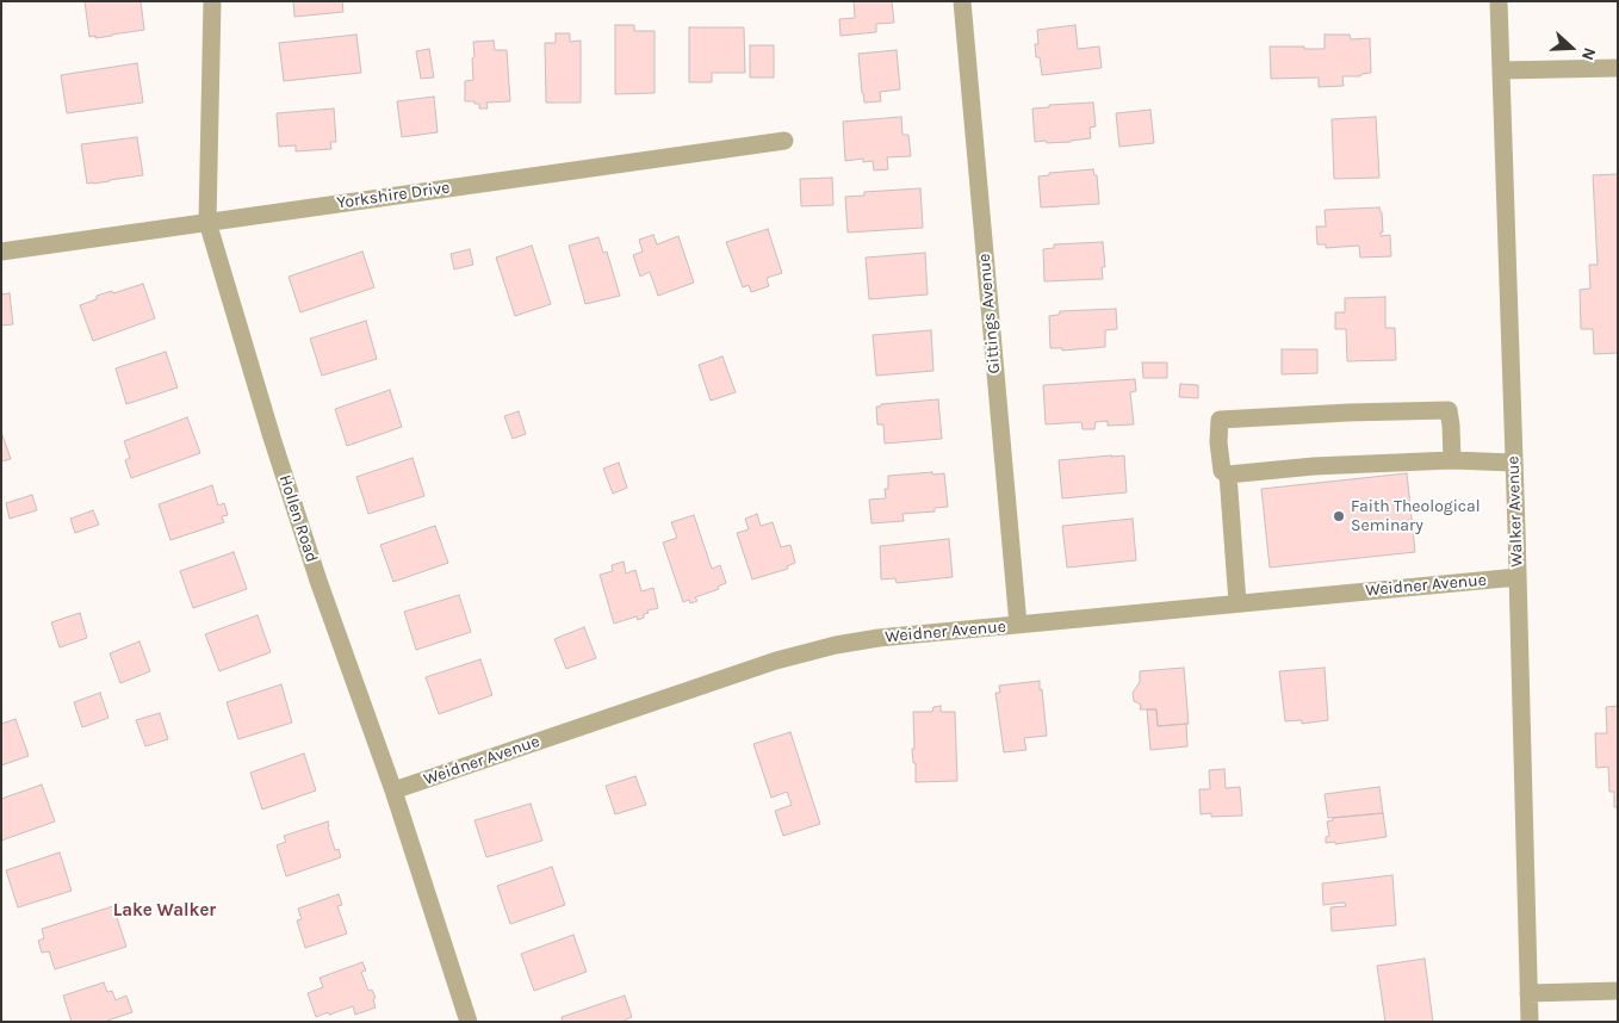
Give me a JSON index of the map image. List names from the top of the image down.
{
  "streets": {
    "street": [
      "Yorkshire Drive",
      "Gittings Avenue",
      "Walker Avenue",
      "Hollen Road",
      "Weidner Avenue"
    ]
  },
  "crossings": [
    ["Yorkshire Drive", "Hollen Road"],
    ["Gittings Avenue", "Weidner Avenue"],
    ["Walker Avenue", "Weidner Avenue"],
    ["Hollen Road", "Weidner Avenue"]
  ],
  "districts": ["Lake Walker"],
  "places": ["Faith Theological Seminary"],
  "north": "right"
}
